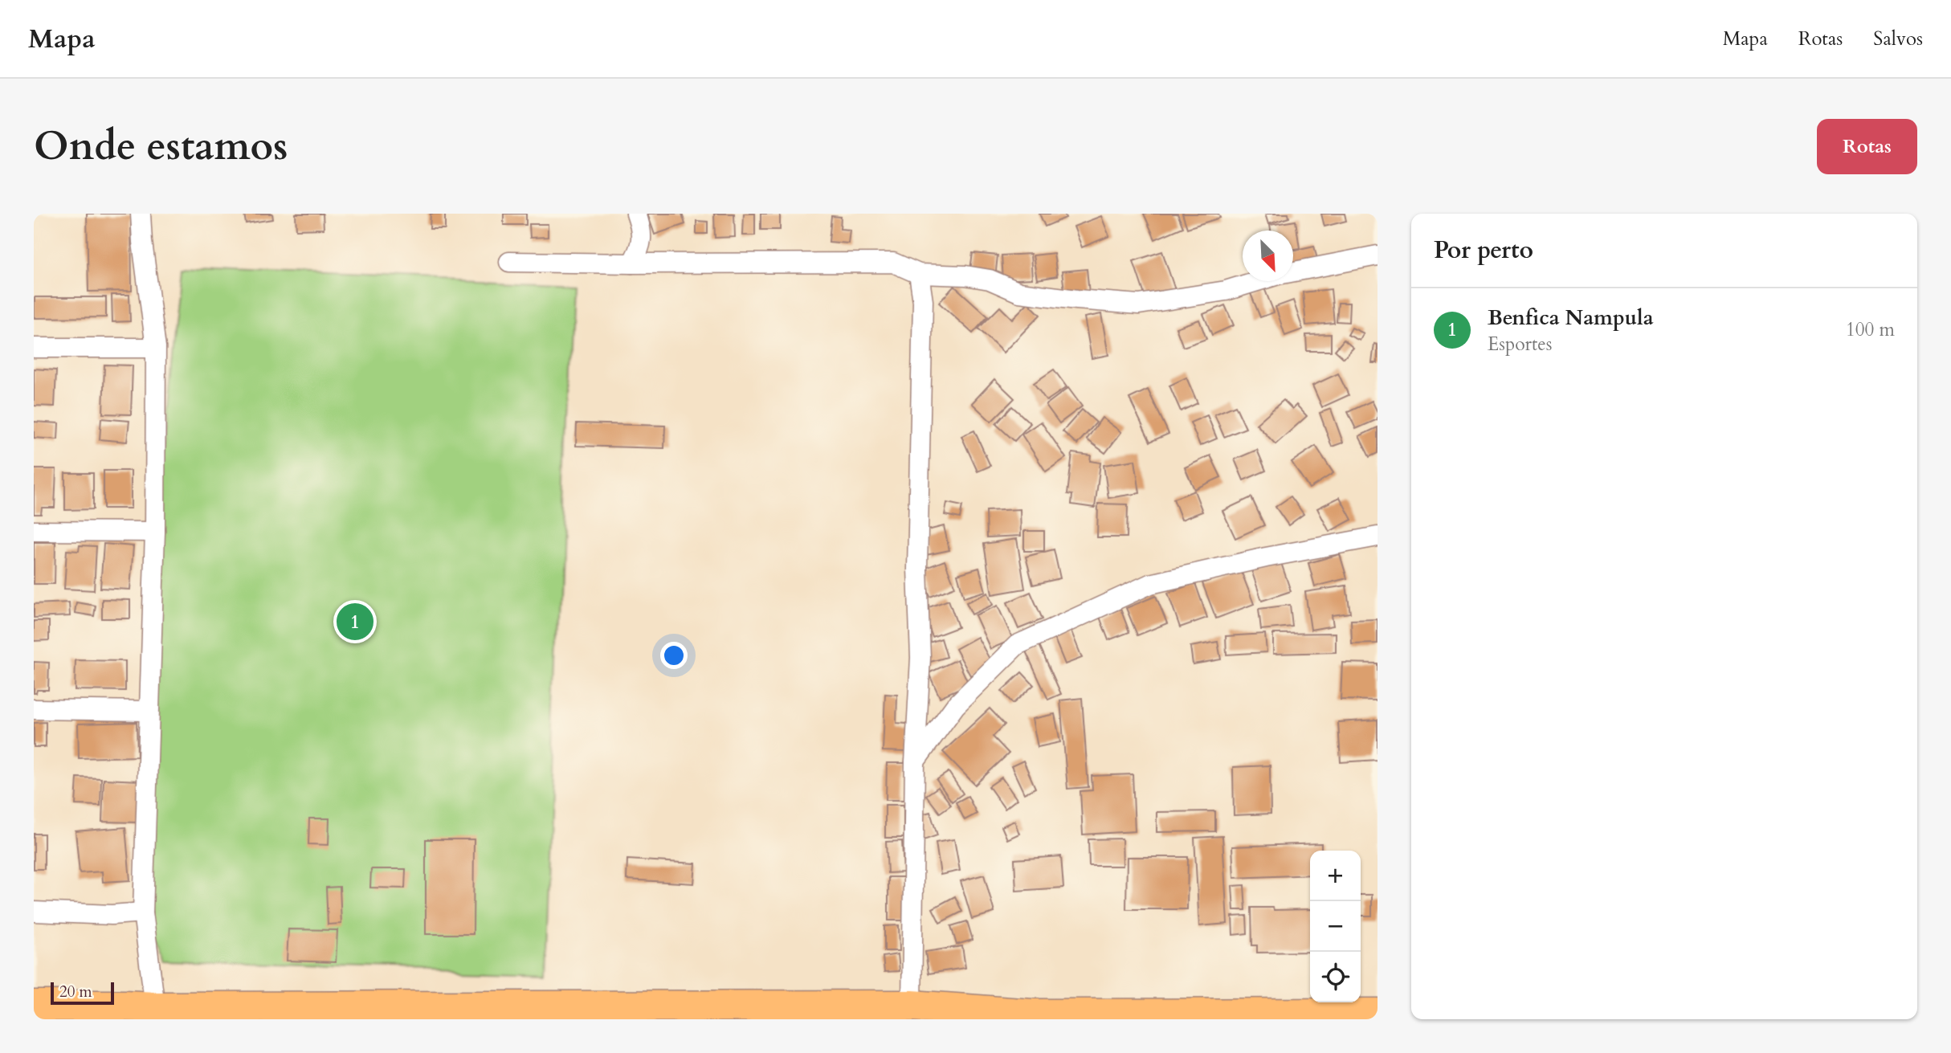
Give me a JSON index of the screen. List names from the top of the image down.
{
  "scale_bar": "20 m",
  "north": "bottom right",
  "page": {
    "header": "Mapa",
    "nav": ["Mapa", "Rotas", "Salvos"],
    "buttons": "Rotas",
    "title": "Onde estamos",
    "heading": "Por perto",
    "list": [
      {
        "mark": "1",
        "name": "Benfica Nampula",
        "note": "Esportes",
        "value": "100 m"
      }
    ],
    "pins": "1",
    "map_buttons": ["+", "−"],
    "scale": "20 m"
  }
}
